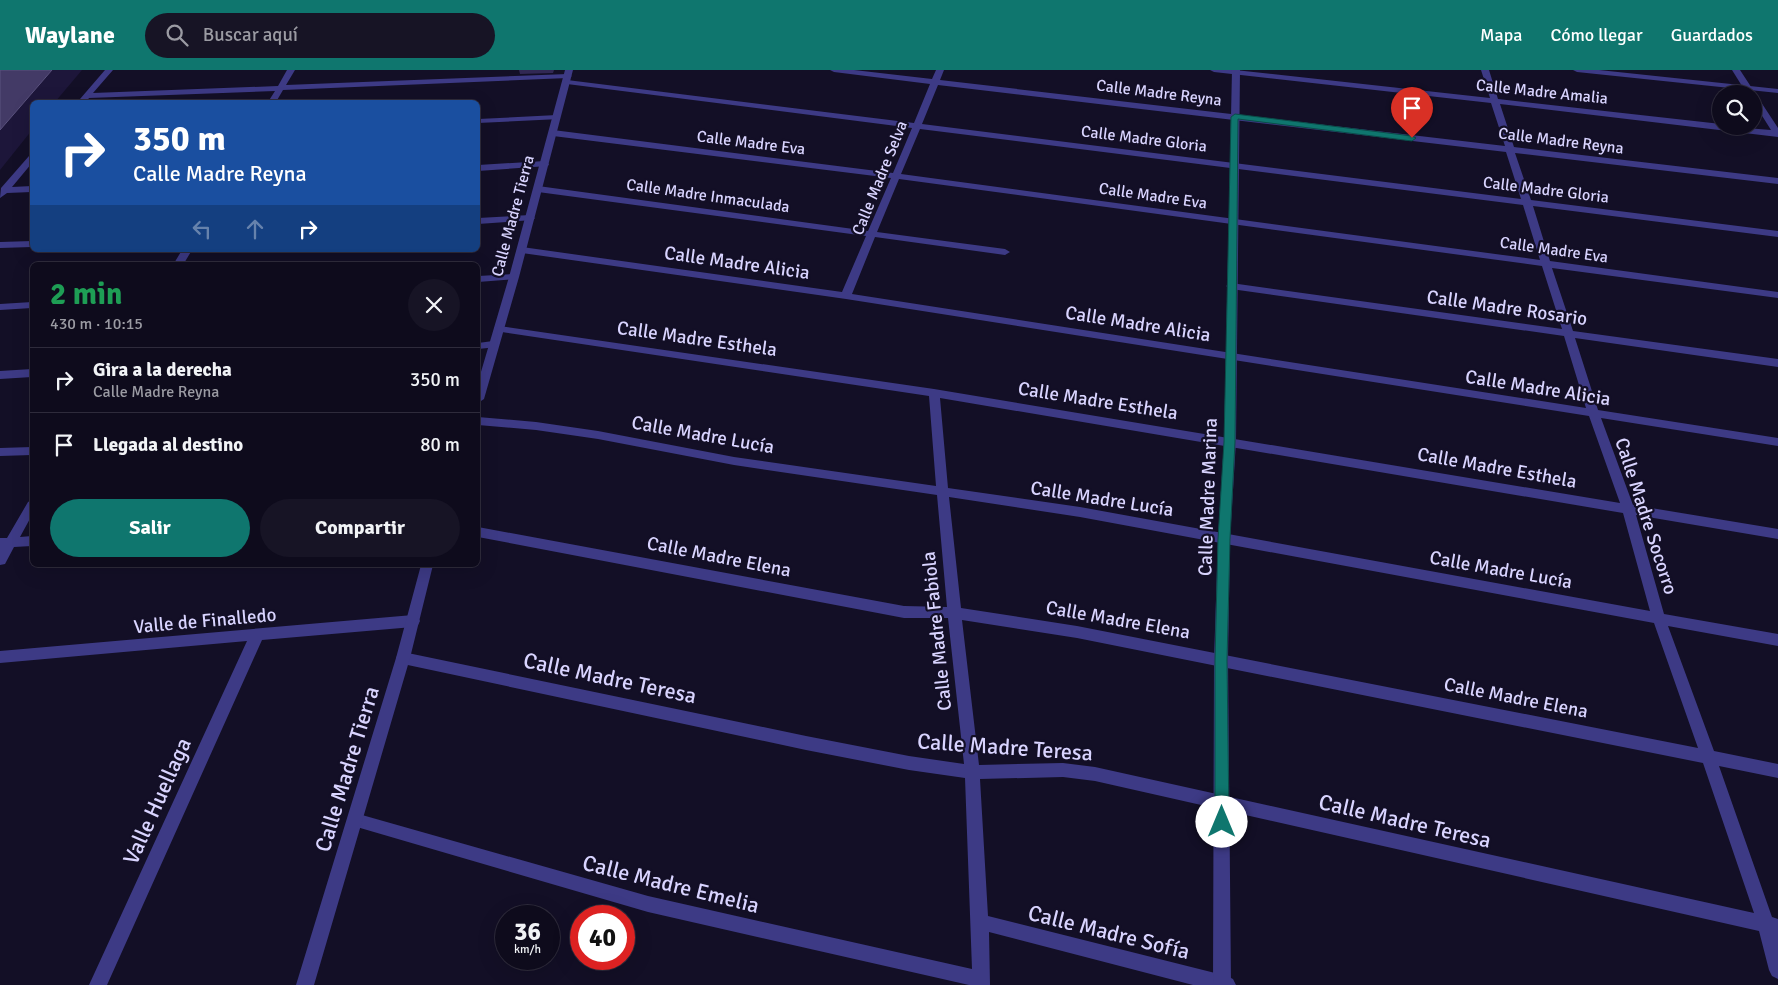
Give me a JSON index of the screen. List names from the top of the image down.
{
  "streets": {
    "street": [
      "Calle Madre Amalia",
      "Calle Madre Reyna",
      "Calle Madre Gloria",
      "Calle Madre Eva",
      "Calle Madre Selva",
      "Calle Madre Inmaculada",
      "Calle Madre Tierra",
      "Calle Madre Alicia",
      "Calle Madre Rosario",
      "Calle Madre Esthela",
      "Calle Madre Lucía",
      "Calle Madre Marina",
      "Calle Madre Socorro",
      "Calle Madre Elena",
      "Valle de Finalledo",
      "Calle Madre Fabiola",
      "Calle Madre Teresa",
      "Valle Huellaga",
      "Calle Madre Emelia",
      "Calle Madre Sofía"
    ]
  },
  "crossings": [
    ["Calle Madre Amalia", "Calle Madre Marina"],
    ["Calle Madre Amalia", "Calle Madre Socorro"],
    ["Calle Madre Reyna", "Calle Madre Selva"],
    ["Calle Madre Reyna", "Calle Madre Marina"],
    ["Calle Madre Reyna", "Calle Madre Socorro"],
    ["Calle Madre Gloria", "Calle Madre Selva"],
    ["Calle Madre Gloria", "Calle Madre Tierra"],
    ["Calle Madre Gloria", "Calle Madre Marina"],
    ["Calle Madre Gloria", "Calle Madre Socorro"],
    ["Calle Madre Eva", "Calle Madre Selva"],
    ["Calle Madre Eva", "Calle Madre Tierra"],
    ["Calle Madre Eva", "Calle Madre Marina"],
    ["Calle Madre Eva", "Calle Madre Socorro"],
    ["Calle Madre Selva", "Calle Madre Inmaculada"],
    ["Calle Madre Selva", "Calle Madre Alicia"],
    ["Calle Madre Inmaculada", "Calle Madre Tierra"],
    ["Calle Madre Tierra", "Calle Madre Alicia"],
    ["Calle Madre Tierra", "Calle Madre Esthela"],
    ["Calle Madre Tierra", "Valle de Finalledo"],
    ["Calle Madre Tierra", "Calle Madre Teresa"],
    ["Calle Madre Tierra", "Calle Madre Emelia"],
    ["Calle Madre Alicia", "Calle Madre Marina"],
    ["Calle Madre Alicia", "Calle Madre Socorro"],
    ["Calle Madre Rosario", "Calle Madre Marina"],
    ["Calle Madre Rosario", "Calle Madre Socorro"],
    ["Calle Madre Esthela", "Calle Madre Marina"],
    ["Calle Madre Esthela", "Calle Madre Socorro"],
    ["Calle Madre Esthela", "Calle Madre Fabiola"],
    ["Calle Madre Lucía", "Calle Madre Marina"],
    ["Calle Madre Lucía", "Calle Madre Socorro"],
    ["Calle Madre Lucía", "Calle Madre Fabiola"],
    ["Calle Madre Marina", "Calle Madre Elena"],
    ["Calle Madre Marina", "Calle Madre Teresa"],
    ["Calle Madre Marina", "Calle Madre Sofía"],
    ["Calle Madre Socorro", "Calle Madre Elena"],
    ["Calle Madre Socorro", "Calle Madre Teresa"],
    ["Calle Madre Elena", "Calle Madre Fabiola"],
    ["Valle de Finalledo", "Valle Huellaga"],
    ["Calle Madre Fabiola", "Calle Madre Teresa"],
    ["Calle Madre Fabiola", "Calle Madre Emelia"],
    ["Calle Madre Fabiola", "Calle Madre Sofía"]
  ],
  "page": {
    "header": "Waylane",
    "search": "Buscar aquí",
    "nav": ["Mapa", "Cómo llegar", "Guardados"],
    "turn": ["350 m", "Calle Madre Reyna"],
    "heading": ["2 min", "430 m · 10:15"],
    "list": [
      {
        "name": "Gira a la derecha",
        "note": "Calle Madre Reyna",
        "value": "350 m"
      },
      {
        "name": "Llegada al destino",
        "value": "80 m"
      }
    ],
    "buttons": ["Salir", "Compartir"],
    "speed": "36 km/h",
    "limit": "40"
  }
}
